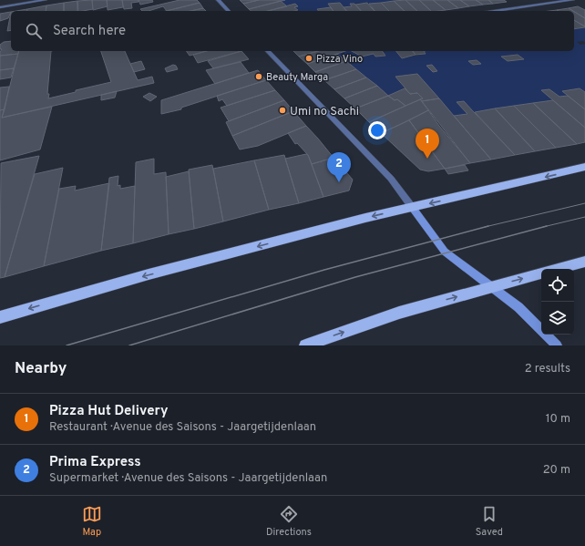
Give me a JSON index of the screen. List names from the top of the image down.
{
  "places": ["Pizza Vino", "Beauty Marga", "Umi no Sachi"],
  "page": {
    "search": "Search here",
    "pins": ["1", "2"],
    "heading": ["Nearby", "2 results"],
    "list": [
      {
        "mark": "1",
        "name": "Pizza Hut Delivery",
        "note": "Restaurant · Avenue des Saisons - Jaargetijdenlaan",
        "value": "10 m"
      },
      {
        "mark": "2",
        "name": "Prima Express",
        "note": "Supermarket · Avenue des Saisons - Jaargetijdenlaan",
        "value": "20 m"
      }
    ],
    "nav": ["Map", "Directions", "Saved"]
  }
}
